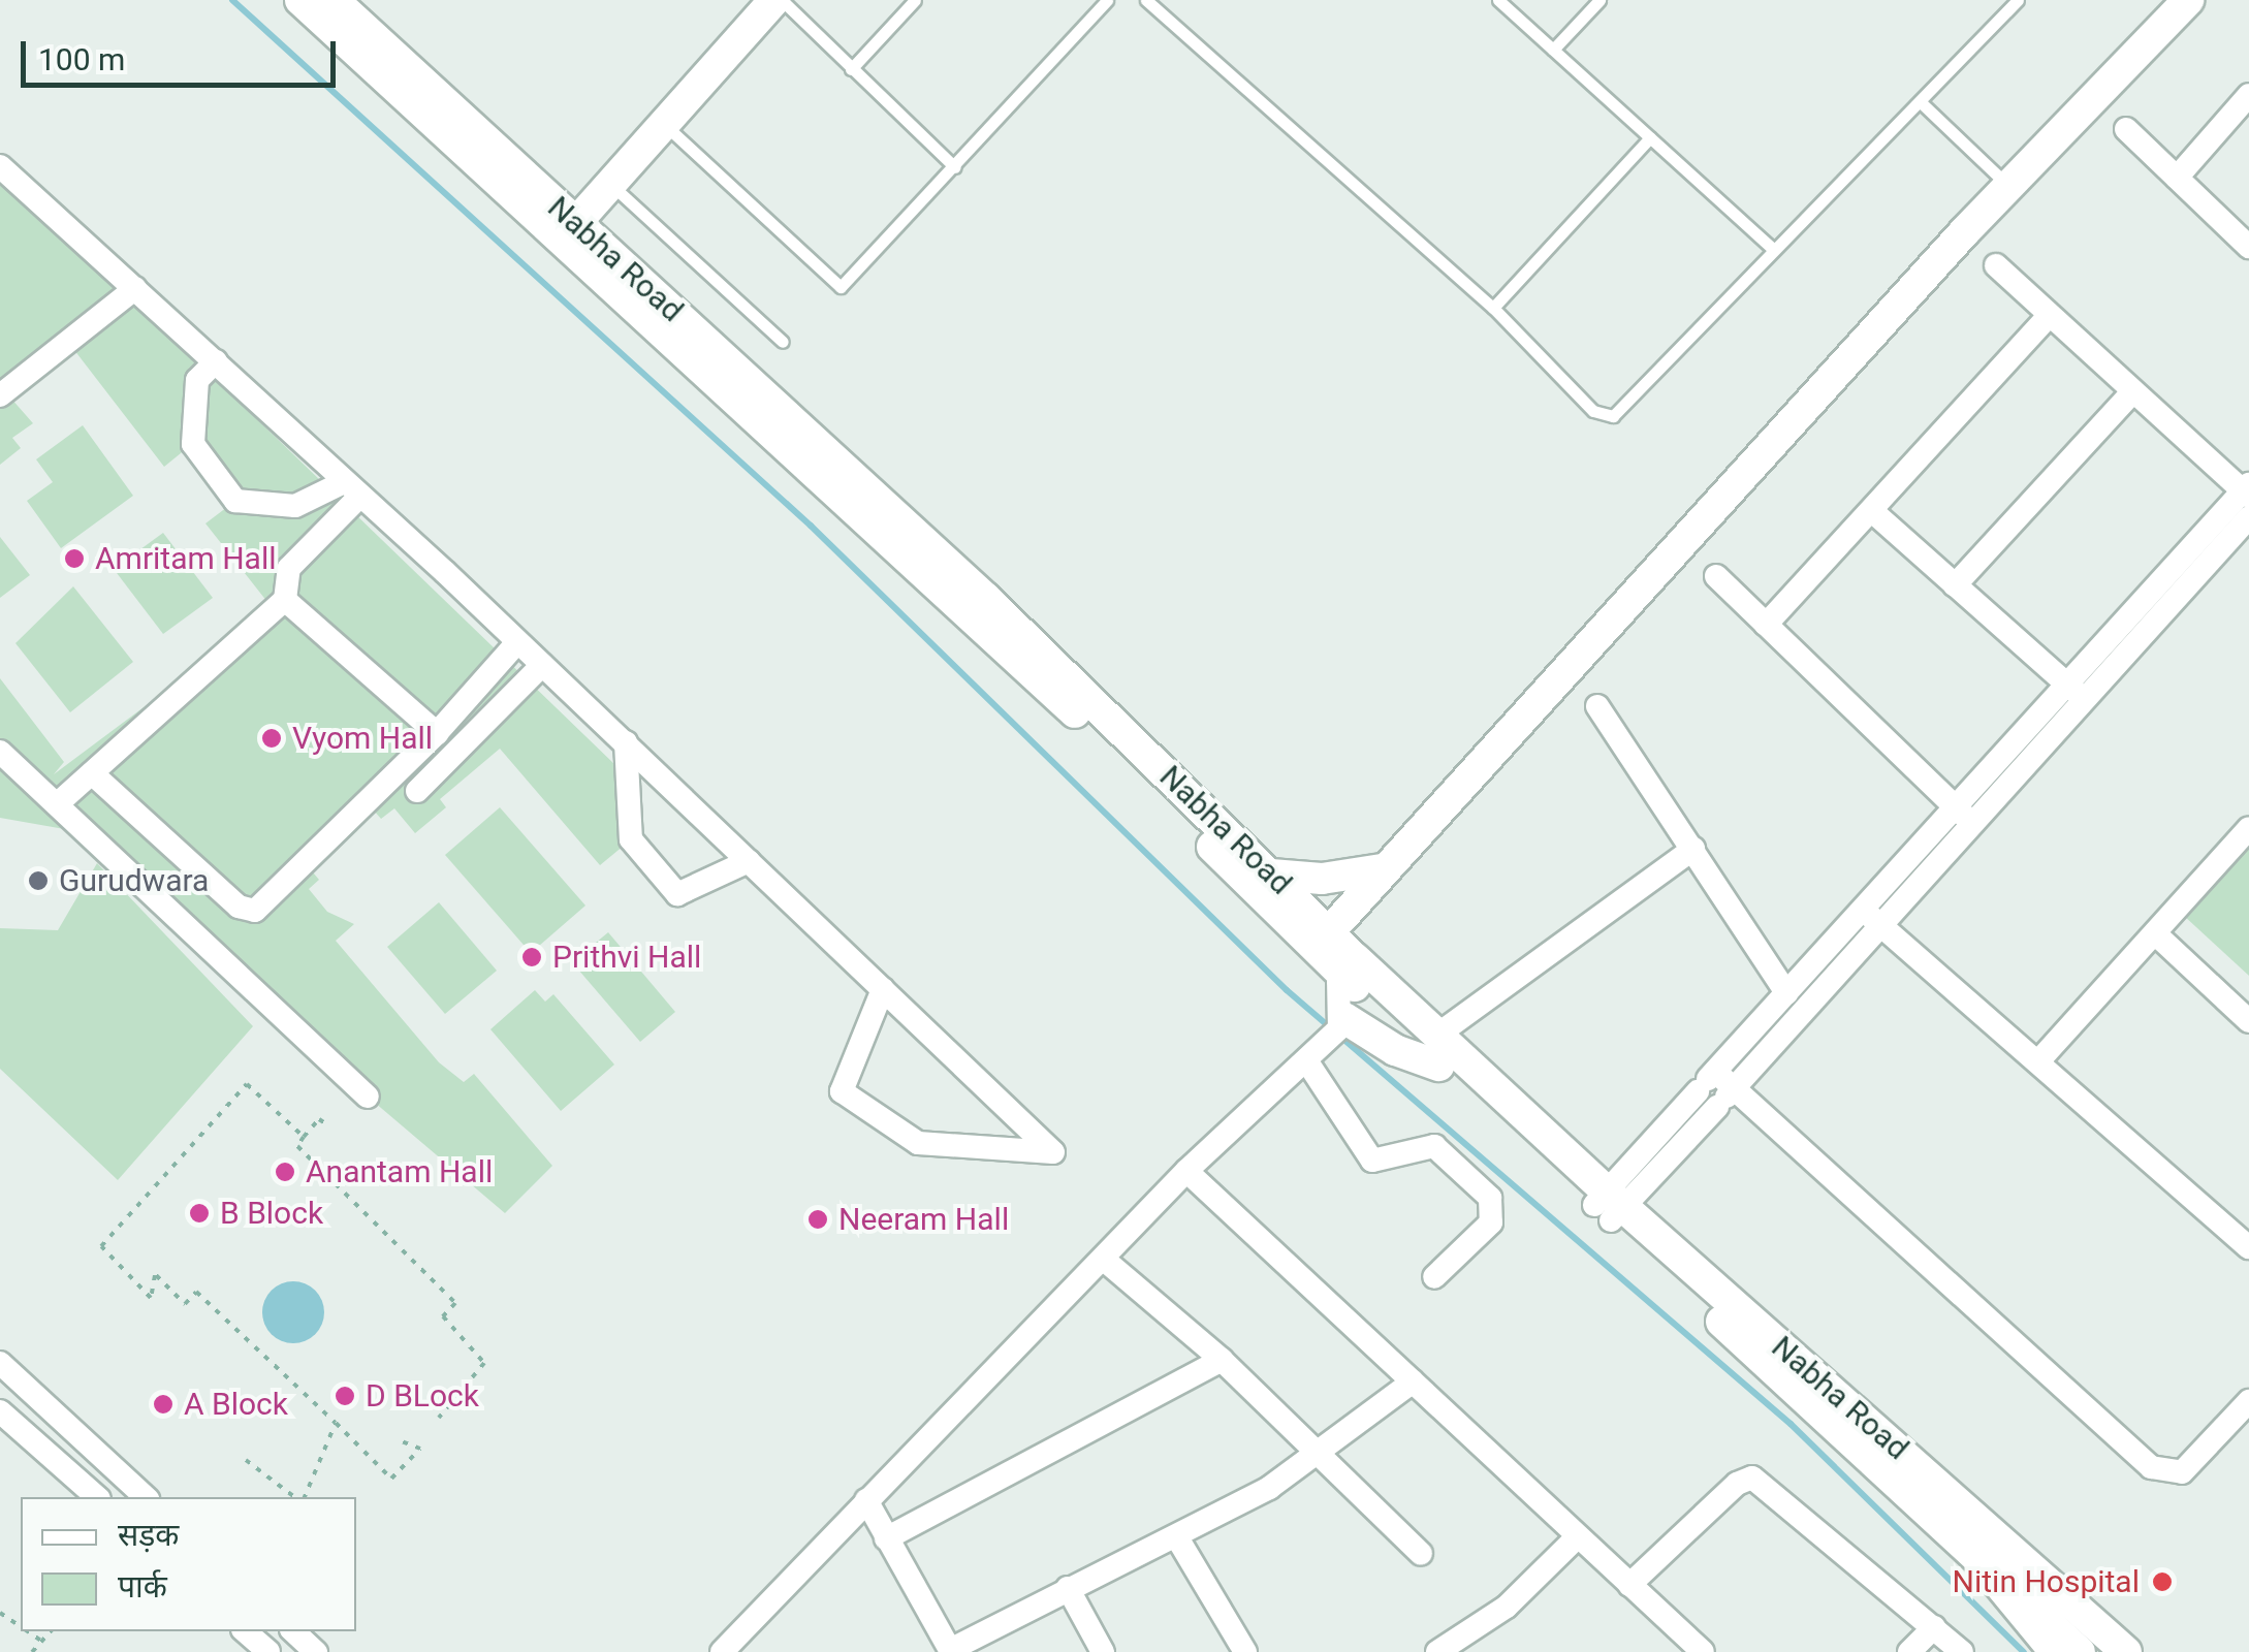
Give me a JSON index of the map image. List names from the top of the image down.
{
  "streets": {
    "main road": ["Nabha Road"]
  },
  "places": [
    "Amritam Hall",
    "Vyom Hall",
    "Gurudwara",
    "Prithvi Hall",
    "Anantam Hall",
    "B Block",
    "Neeram Hall",
    "D BLock",
    "A Block",
    "Nitin Hospital"
  ],
  "legend": ["सड़क", "पार्क"],
  "scale_bar": "100 m"
}
